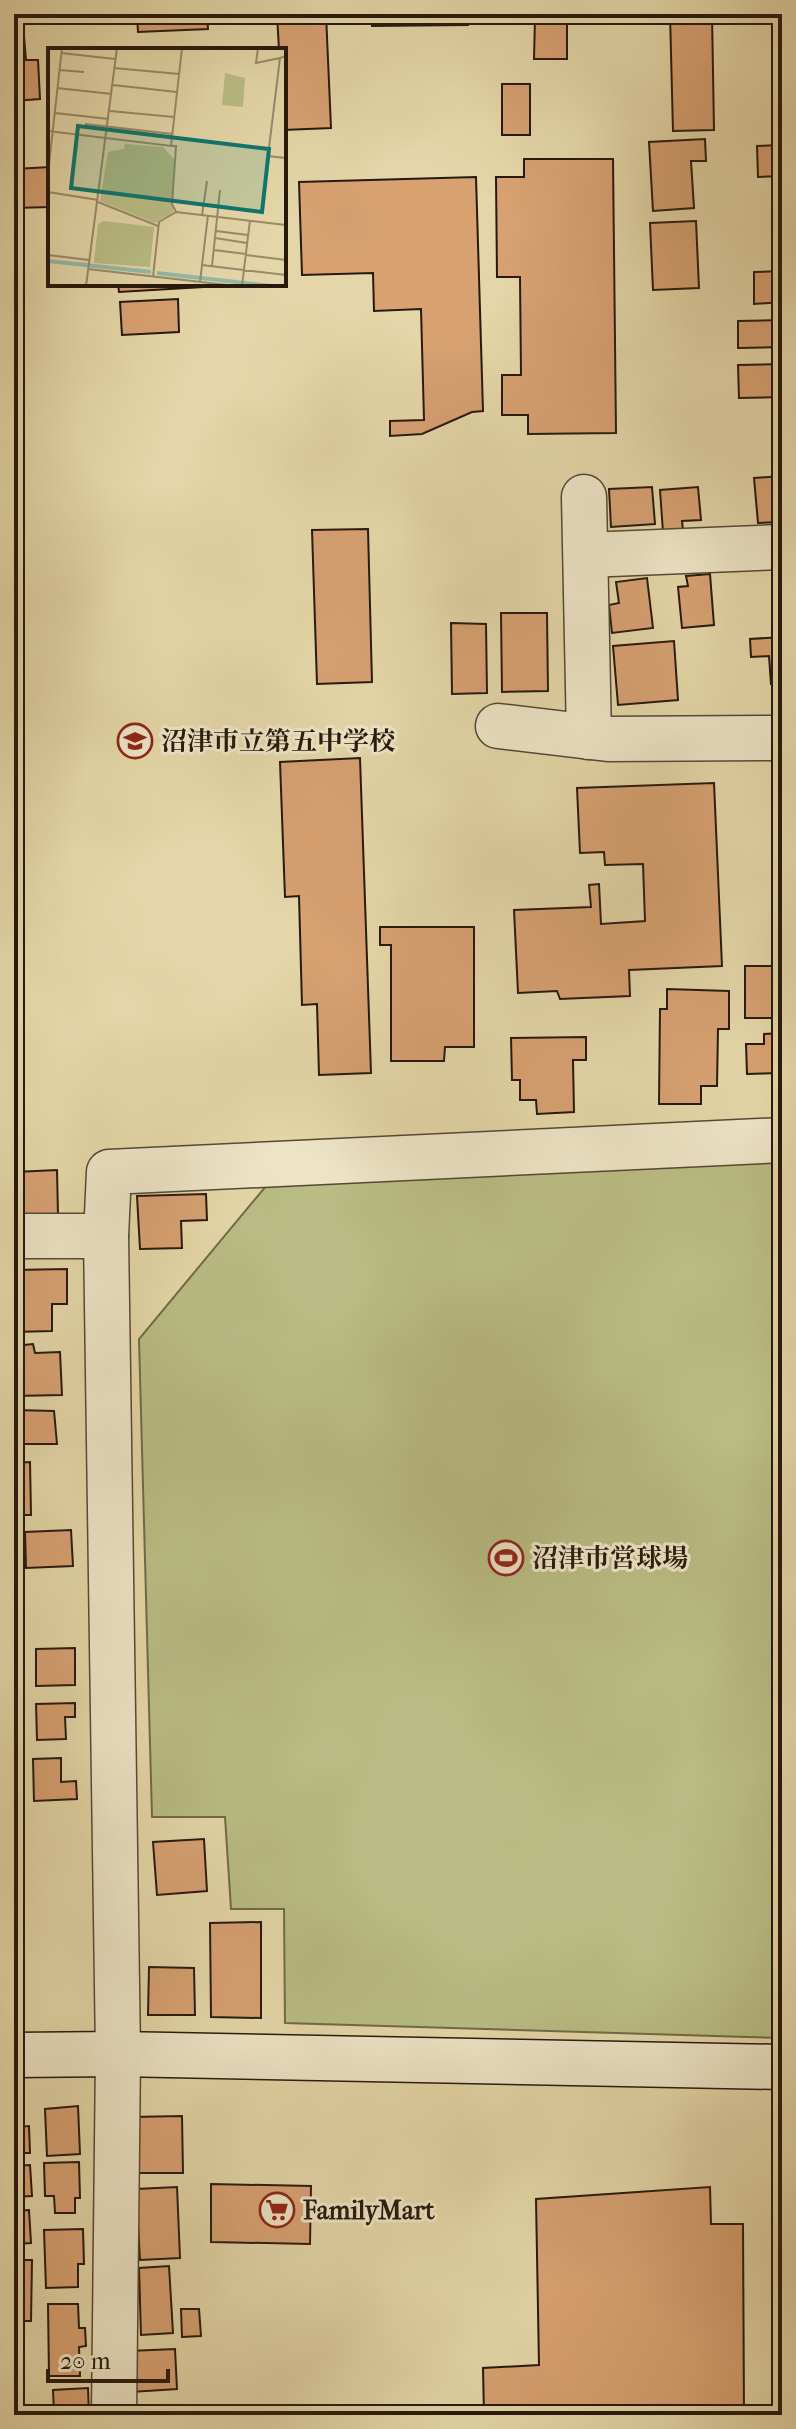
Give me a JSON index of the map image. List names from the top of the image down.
{
  "places": {
    "school or university": ["沼津市立第五中学校"],
    "sports": ["沼津市営球場"],
    "supermarket": ["FamilyMart"]
  },
  "scale_bar": "20 m"
}
